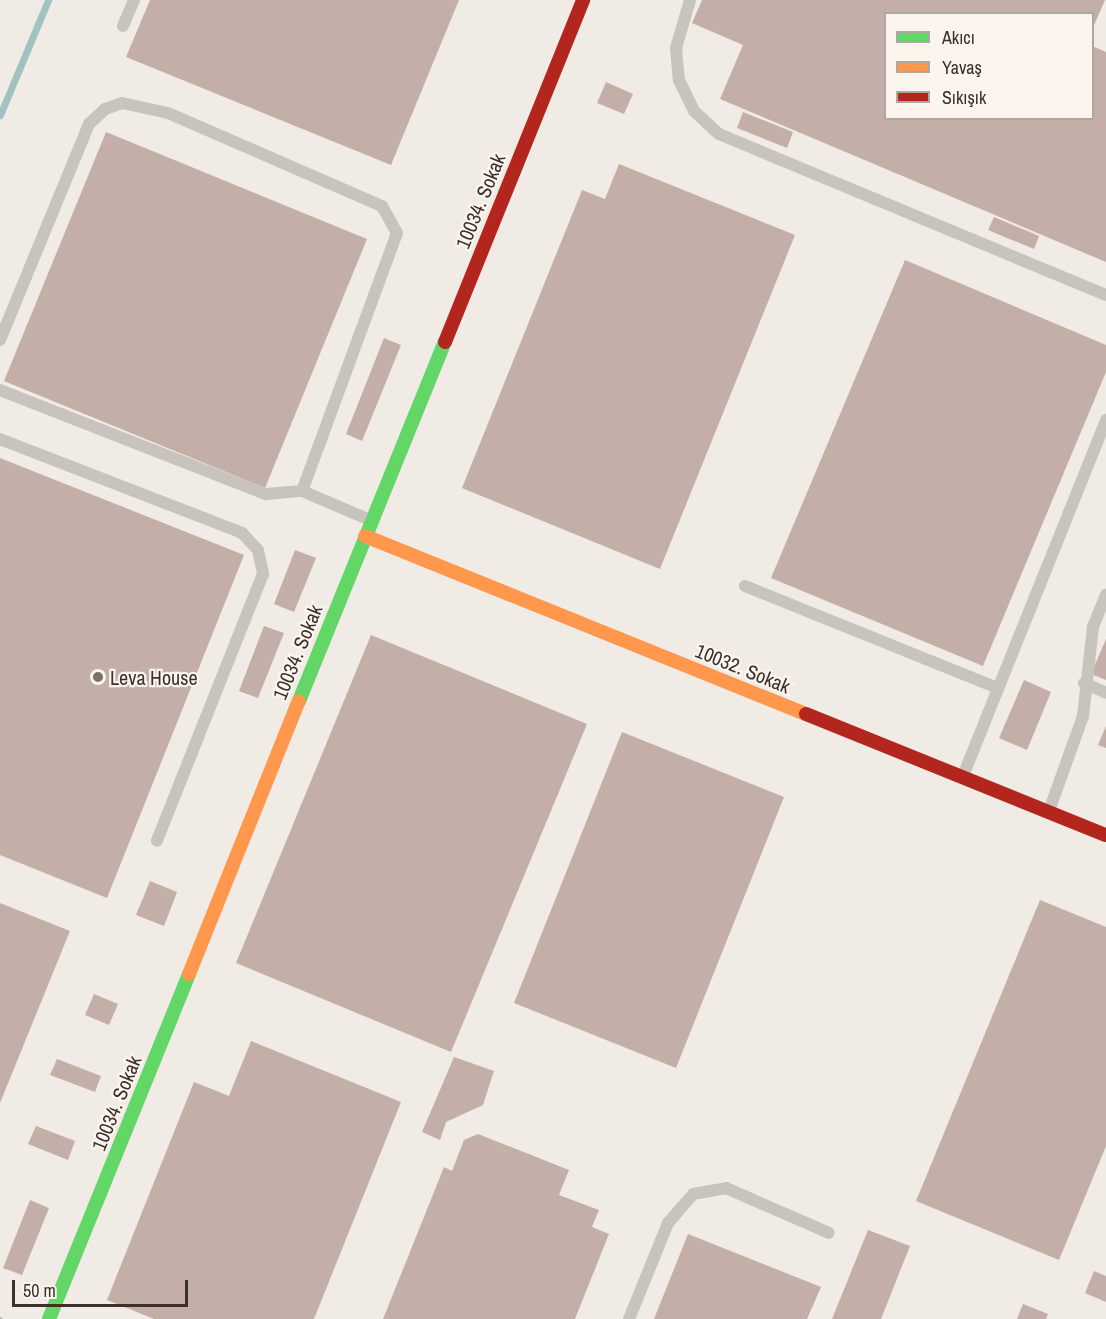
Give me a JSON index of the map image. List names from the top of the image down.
{
  "streets": {
    "street": ["10034. Sokak", "10032. Sokak"]
  },
  "crossings": [
    ["10034. Sokak", "10032. Sokak"]
  ],
  "places": ["Leva House"],
  "legend": ["Akıcı", "Yavaş", "Sıkışık"],
  "scale_bar": "50 m"
}
